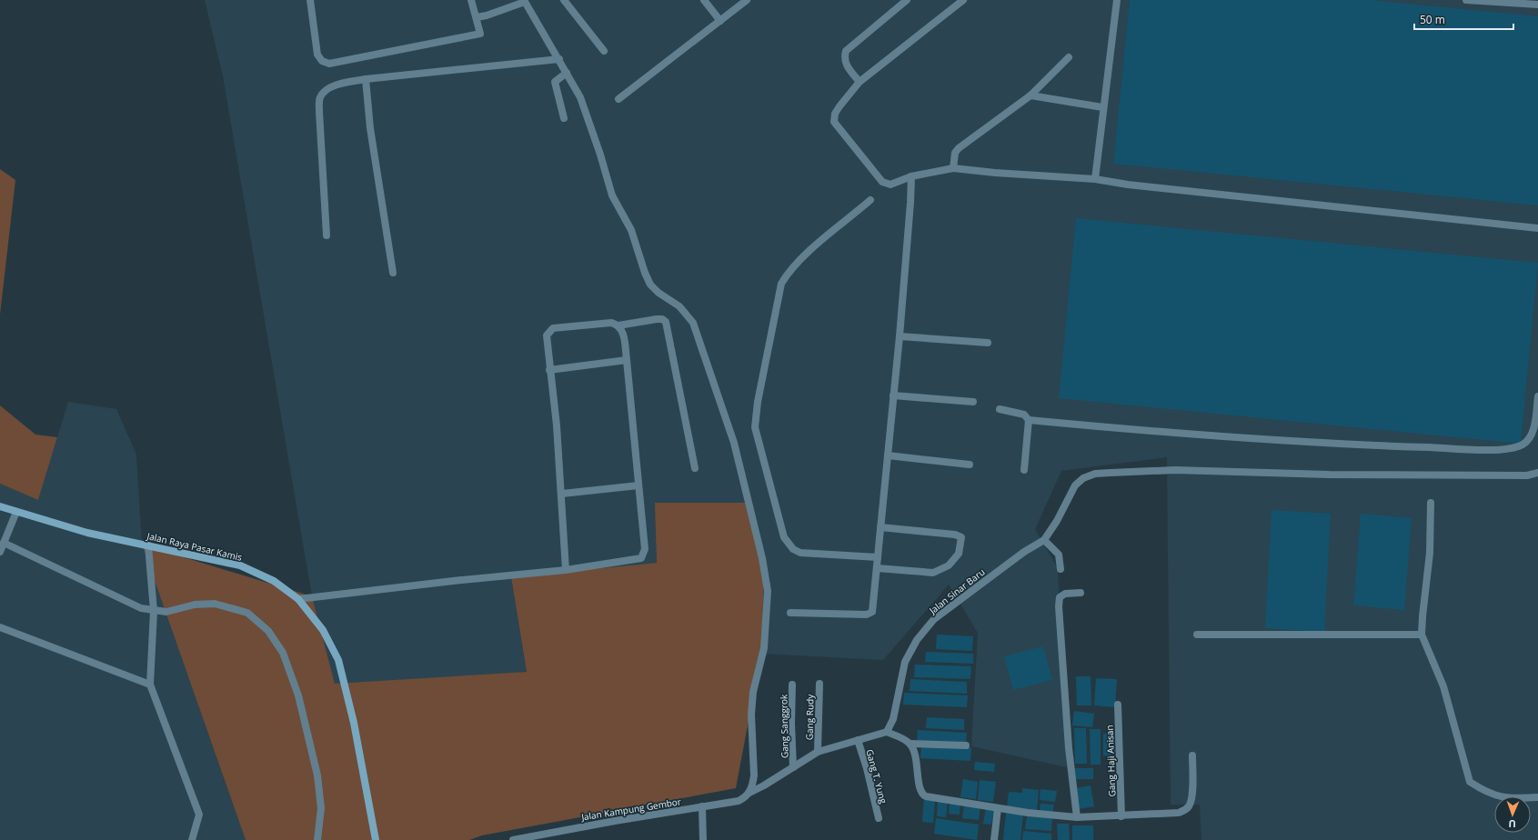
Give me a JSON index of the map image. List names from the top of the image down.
{
  "streets": {
    "main road": ["Jalan Raya Pasar Kamis"],
    "street": [
      "Jalan Sinar Baru",
      "Gang Rudy",
      "Gang Sanggrok",
      "Gang Haji Anisan",
      "Gang T. Yung",
      "Jalan Kampung Gembor"
    ]
  },
  "scale_bar": "50 m",
  "north": "bottom"
}
